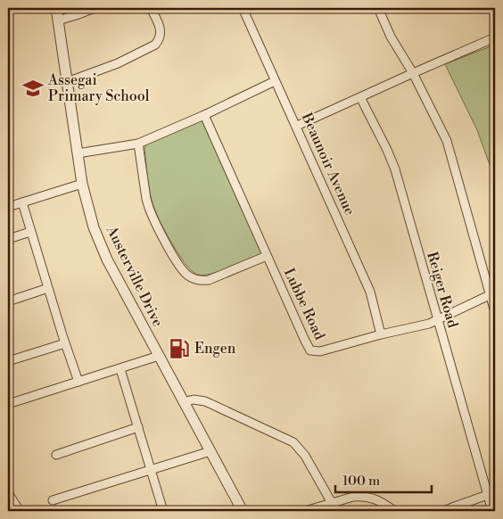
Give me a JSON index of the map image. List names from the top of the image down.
{
  "streets": {
    "street": [
      "Beaunoir Avenue",
      "Austerville Drive",
      "Reiger Road",
      "Lubbe Road"
    ]
  },
  "crossings": [
    ["Beaunoir Avenue", "Lubbe Road"],
    ["Reiger Road", "Lubbe Road"]
  ],
  "places": {
    "school or university": ["Assegai Primary School"],
    "fuel station": ["Engen"]
  },
  "scale_bar": "100 m"
}
